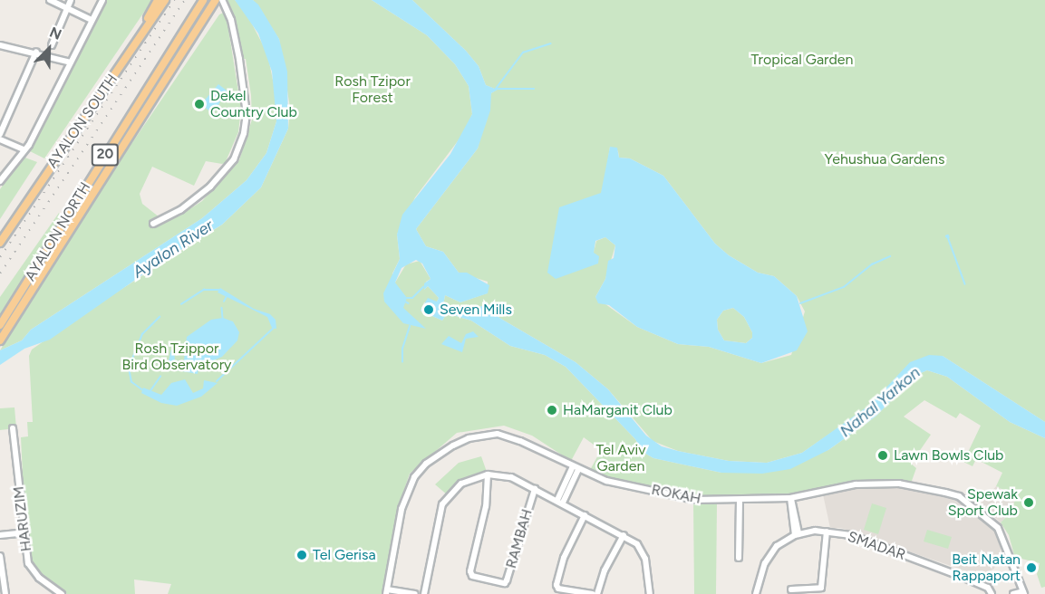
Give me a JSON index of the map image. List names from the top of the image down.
{
  "streets": {
    "highway": ["AYALON SOUTH", "20", "AYALON NORTH"],
    "street": [
      "ROKAH",
      "HARUZIM",
      "RAMBAH",
      "SMADAR"
    ]
  },
  "water": ["Ayalon River", "Nahal Yarkon"],
  "parks": [
    "Tropical Garden",
    "Rosh Tzipor Forest",
    "Yehushua Gardens",
    "Rosh Tzippor Bird Observatory",
    "Tel Aviv Garden"
  ],
  "places": [
    "Dekel Country Club",
    "Seven Mills",
    "HaMarganit Club",
    "Lawn Bowls Club",
    "Spewak Sport Club",
    "Tel Gerisa",
    "Beit Natan Rappaport"
  ],
  "north": "top right"
}
